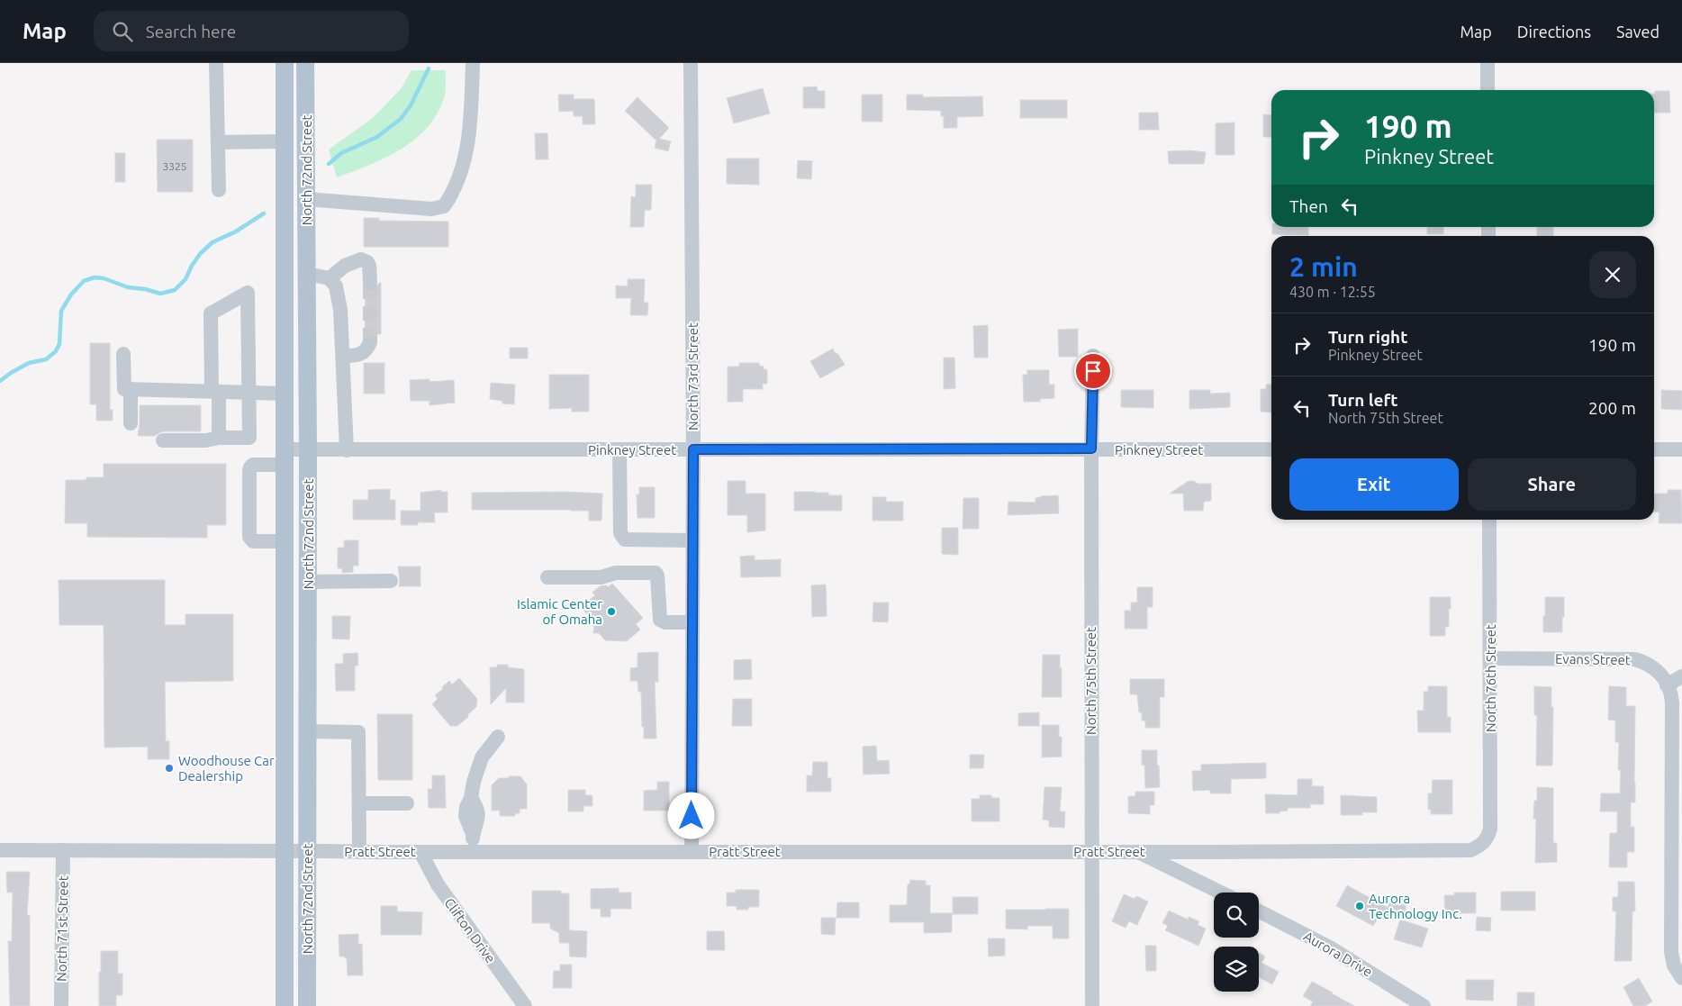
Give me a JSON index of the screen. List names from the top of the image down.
{
  "streets": {
    "main road": ["North 72nd Street"],
    "street": [
      "North 73rd Street",
      "Pinkney Street",
      "Evans Street",
      "North 76th Street",
      "North 75th Street",
      "Pratt Street",
      "North 71st Street",
      "Clifton Drive",
      "Aurora Drive"
    ]
  },
  "crossings": [
    ["North 72nd Street", "Pinkney Street"],
    ["North 72nd Street", "Pratt Street"],
    ["North 73rd Street", "Pinkney Street"],
    ["North 73rd Street", "Pratt Street"],
    ["Pinkney Street", "North 75th Street"],
    ["Evans Street", "North 76th Street"],
    ["North 76th Street", "Pratt Street"],
    ["North 75th Street", "Pratt Street"],
    ["Pratt Street", "North 71st Street"],
    ["Pratt Street", "Clifton Drive"]
  ],
  "places": ["Islamic Center of Omaha", "Woodhouse Car Dealership", "Aurora Technology Inc."],
  "house_numbers": ["3325"],
  "page": {
    "header": "Map",
    "search": "Search here",
    "nav": ["Map", "Directions", "Saved"],
    "turn": ["190 m", "Pinkney Street"],
    "then": "Then",
    "heading": ["2 min", "430 m · 12:55"],
    "list": [
      {
        "name": "Turn right",
        "note": "Pinkney Street",
        "value": "190 m"
      },
      {
        "name": "Turn left",
        "note": "North 75th Street",
        "value": "200 m"
      }
    ],
    "buttons": ["Exit", "Share"]
  }
}
